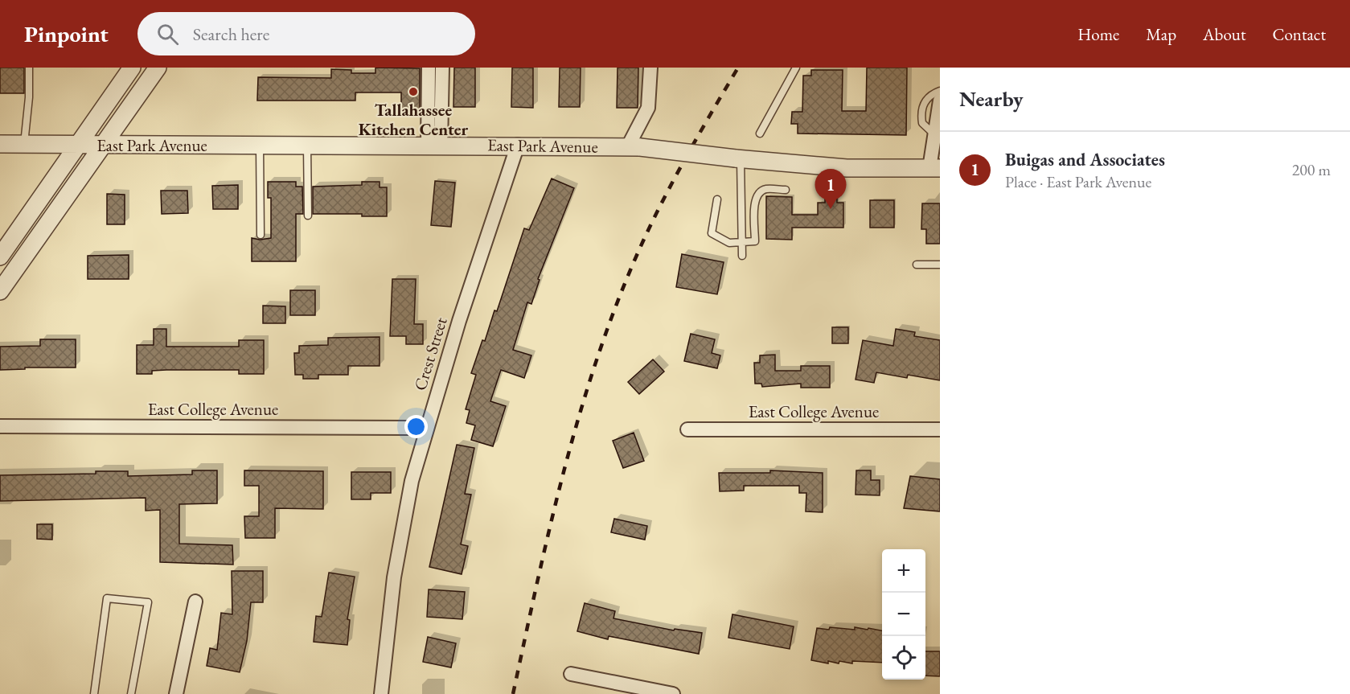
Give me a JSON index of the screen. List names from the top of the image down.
{
  "streets": {
    "street": ["East Park Avenue", "Crest Street", "East College Avenue"]
  },
  "crossings": [
    ["East Park Avenue", "Crest Street"],
    ["Crest Street", "East College Avenue"]
  ],
  "places": ["Tallahassee Kitchen Center"],
  "page": {
    "header": "Pinpoint",
    "search": "Search here",
    "nav": [
      "Home",
      "Map",
      "About",
      "Contact"
    ],
    "heading": "Nearby",
    "list": [
      {
        "mark": "1",
        "name": "Buigas and Associates",
        "note": "Place · East Park Avenue",
        "value": "200 m"
      }
    ],
    "pins": "1",
    "map_buttons": ["+", "−"]
  }
}
